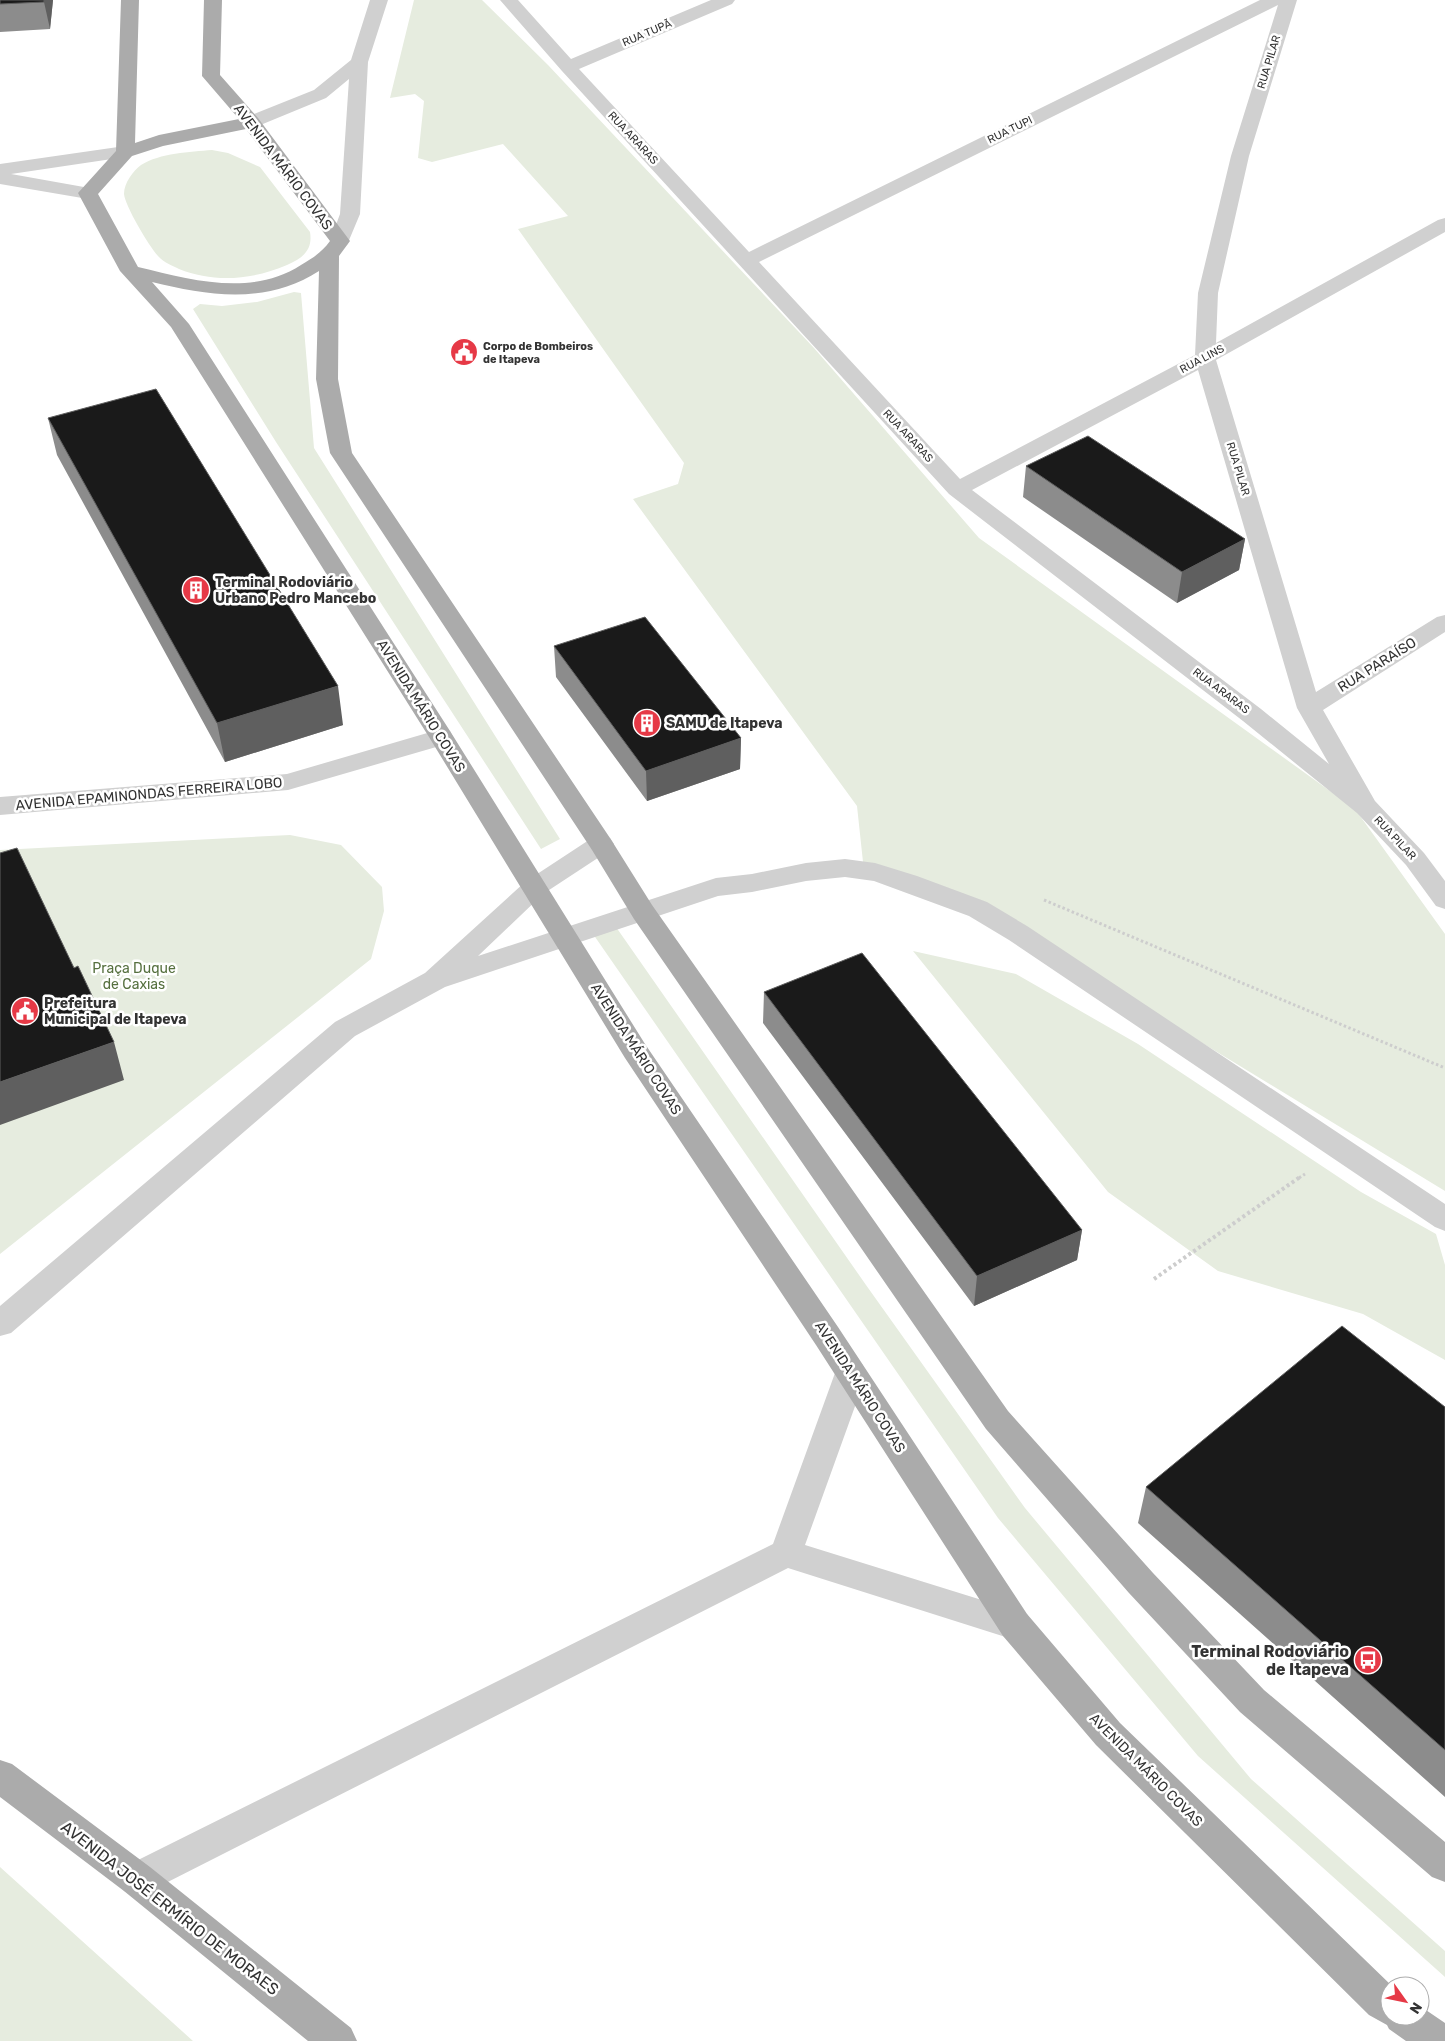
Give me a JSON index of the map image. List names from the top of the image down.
{
  "streets": {
    "main road": ["AVENIDA MÁRIO COVAS", "AVENIDA JOSÉ ERMÍRIO DE MORAES"],
    "street": [
      "RUA TUPÃ",
      "RUA PILAR",
      "RUA TUPI",
      "RUA ARARAS",
      "RUA LINS",
      "RUA PARAÍSO",
      "AVENIDA EPAMINONDAS FERREIRA LOBO"
    ]
  },
  "crossings": [
    ["RUA TUPÃ", "RUA ARARAS"],
    ["RUA PILAR", "RUA ARARAS"],
    ["RUA PILAR", "RUA LINS"],
    ["RUA PILAR", "RUA PARAÍSO"],
    ["RUA TUPI", "RUA ARARAS"],
    ["RUA ARARAS", "RUA LINS"],
    ["AVENIDA MÁRIO COVAS", "AVENIDA EPAMINONDAS FERREIRA LOBO"]
  ],
  "parks": ["Praça Duque de Caxias"],
  "places": {
    "public building": ["Corpo de Bombeiros de Itapeva", "Prefeitura Municipal de Itapeva"],
    "building": ["Terminal Rodoviário Urbano Pedro Mancebo", "SAMU de Itapeva"],
    "bus stop": ["Terminal Rodoviário de Itapeva"]
  },
  "north": "bottom right"
}
